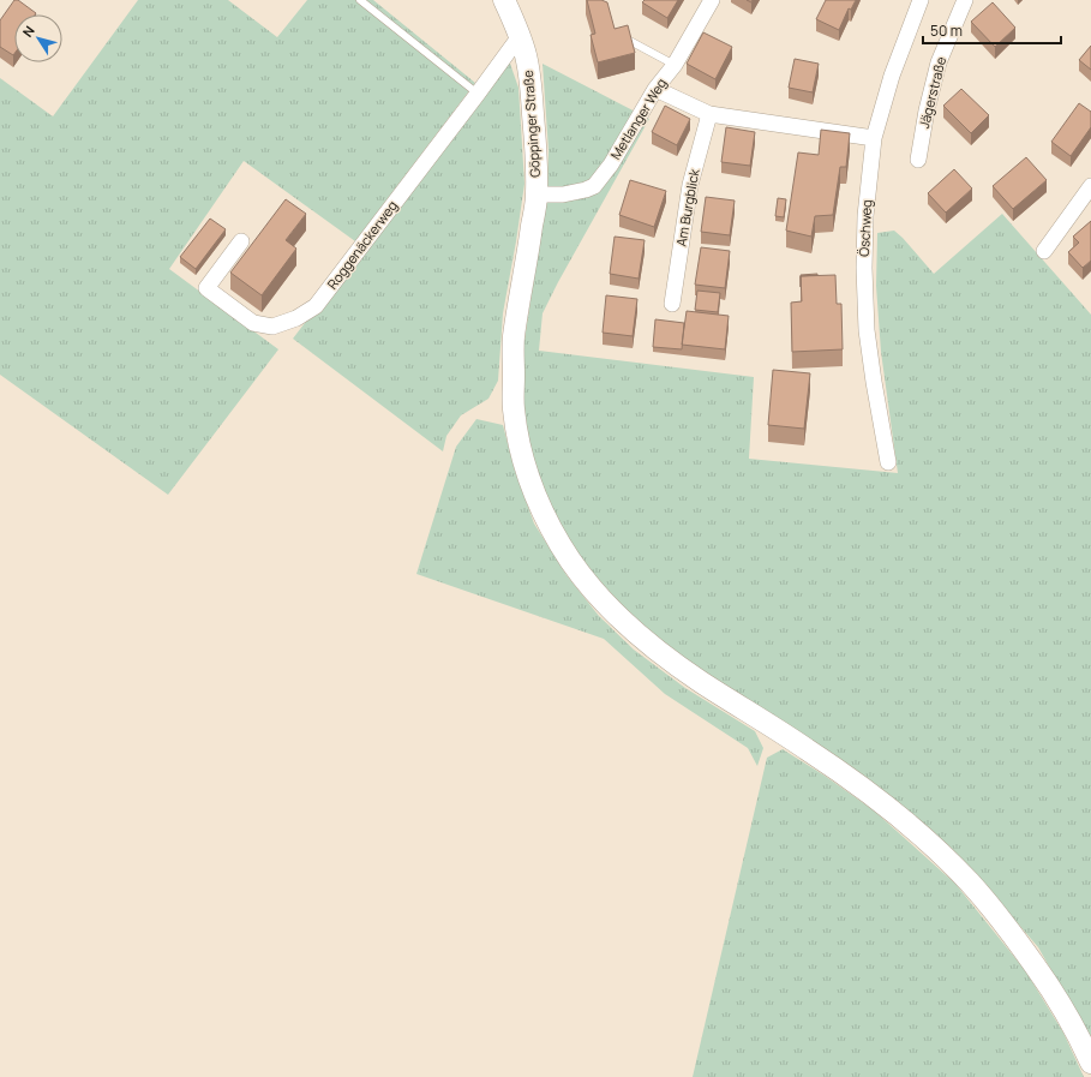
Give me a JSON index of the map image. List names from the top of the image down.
{
  "streets": {
    "main road": ["Göppinger Straße"],
    "street": [
      "Jägerstraße",
      "Metlanger Weg",
      "Am Burgblick",
      "Öschweg",
      "Roggenäckerweg"
    ]
  },
  "crossings": [
    ["Metlanger Weg", "Göppinger Straße"],
    ["Göppinger Straße", "Roggenäckerweg"]
  ],
  "scale_bar": "50 m",
  "north": "top left"
}
